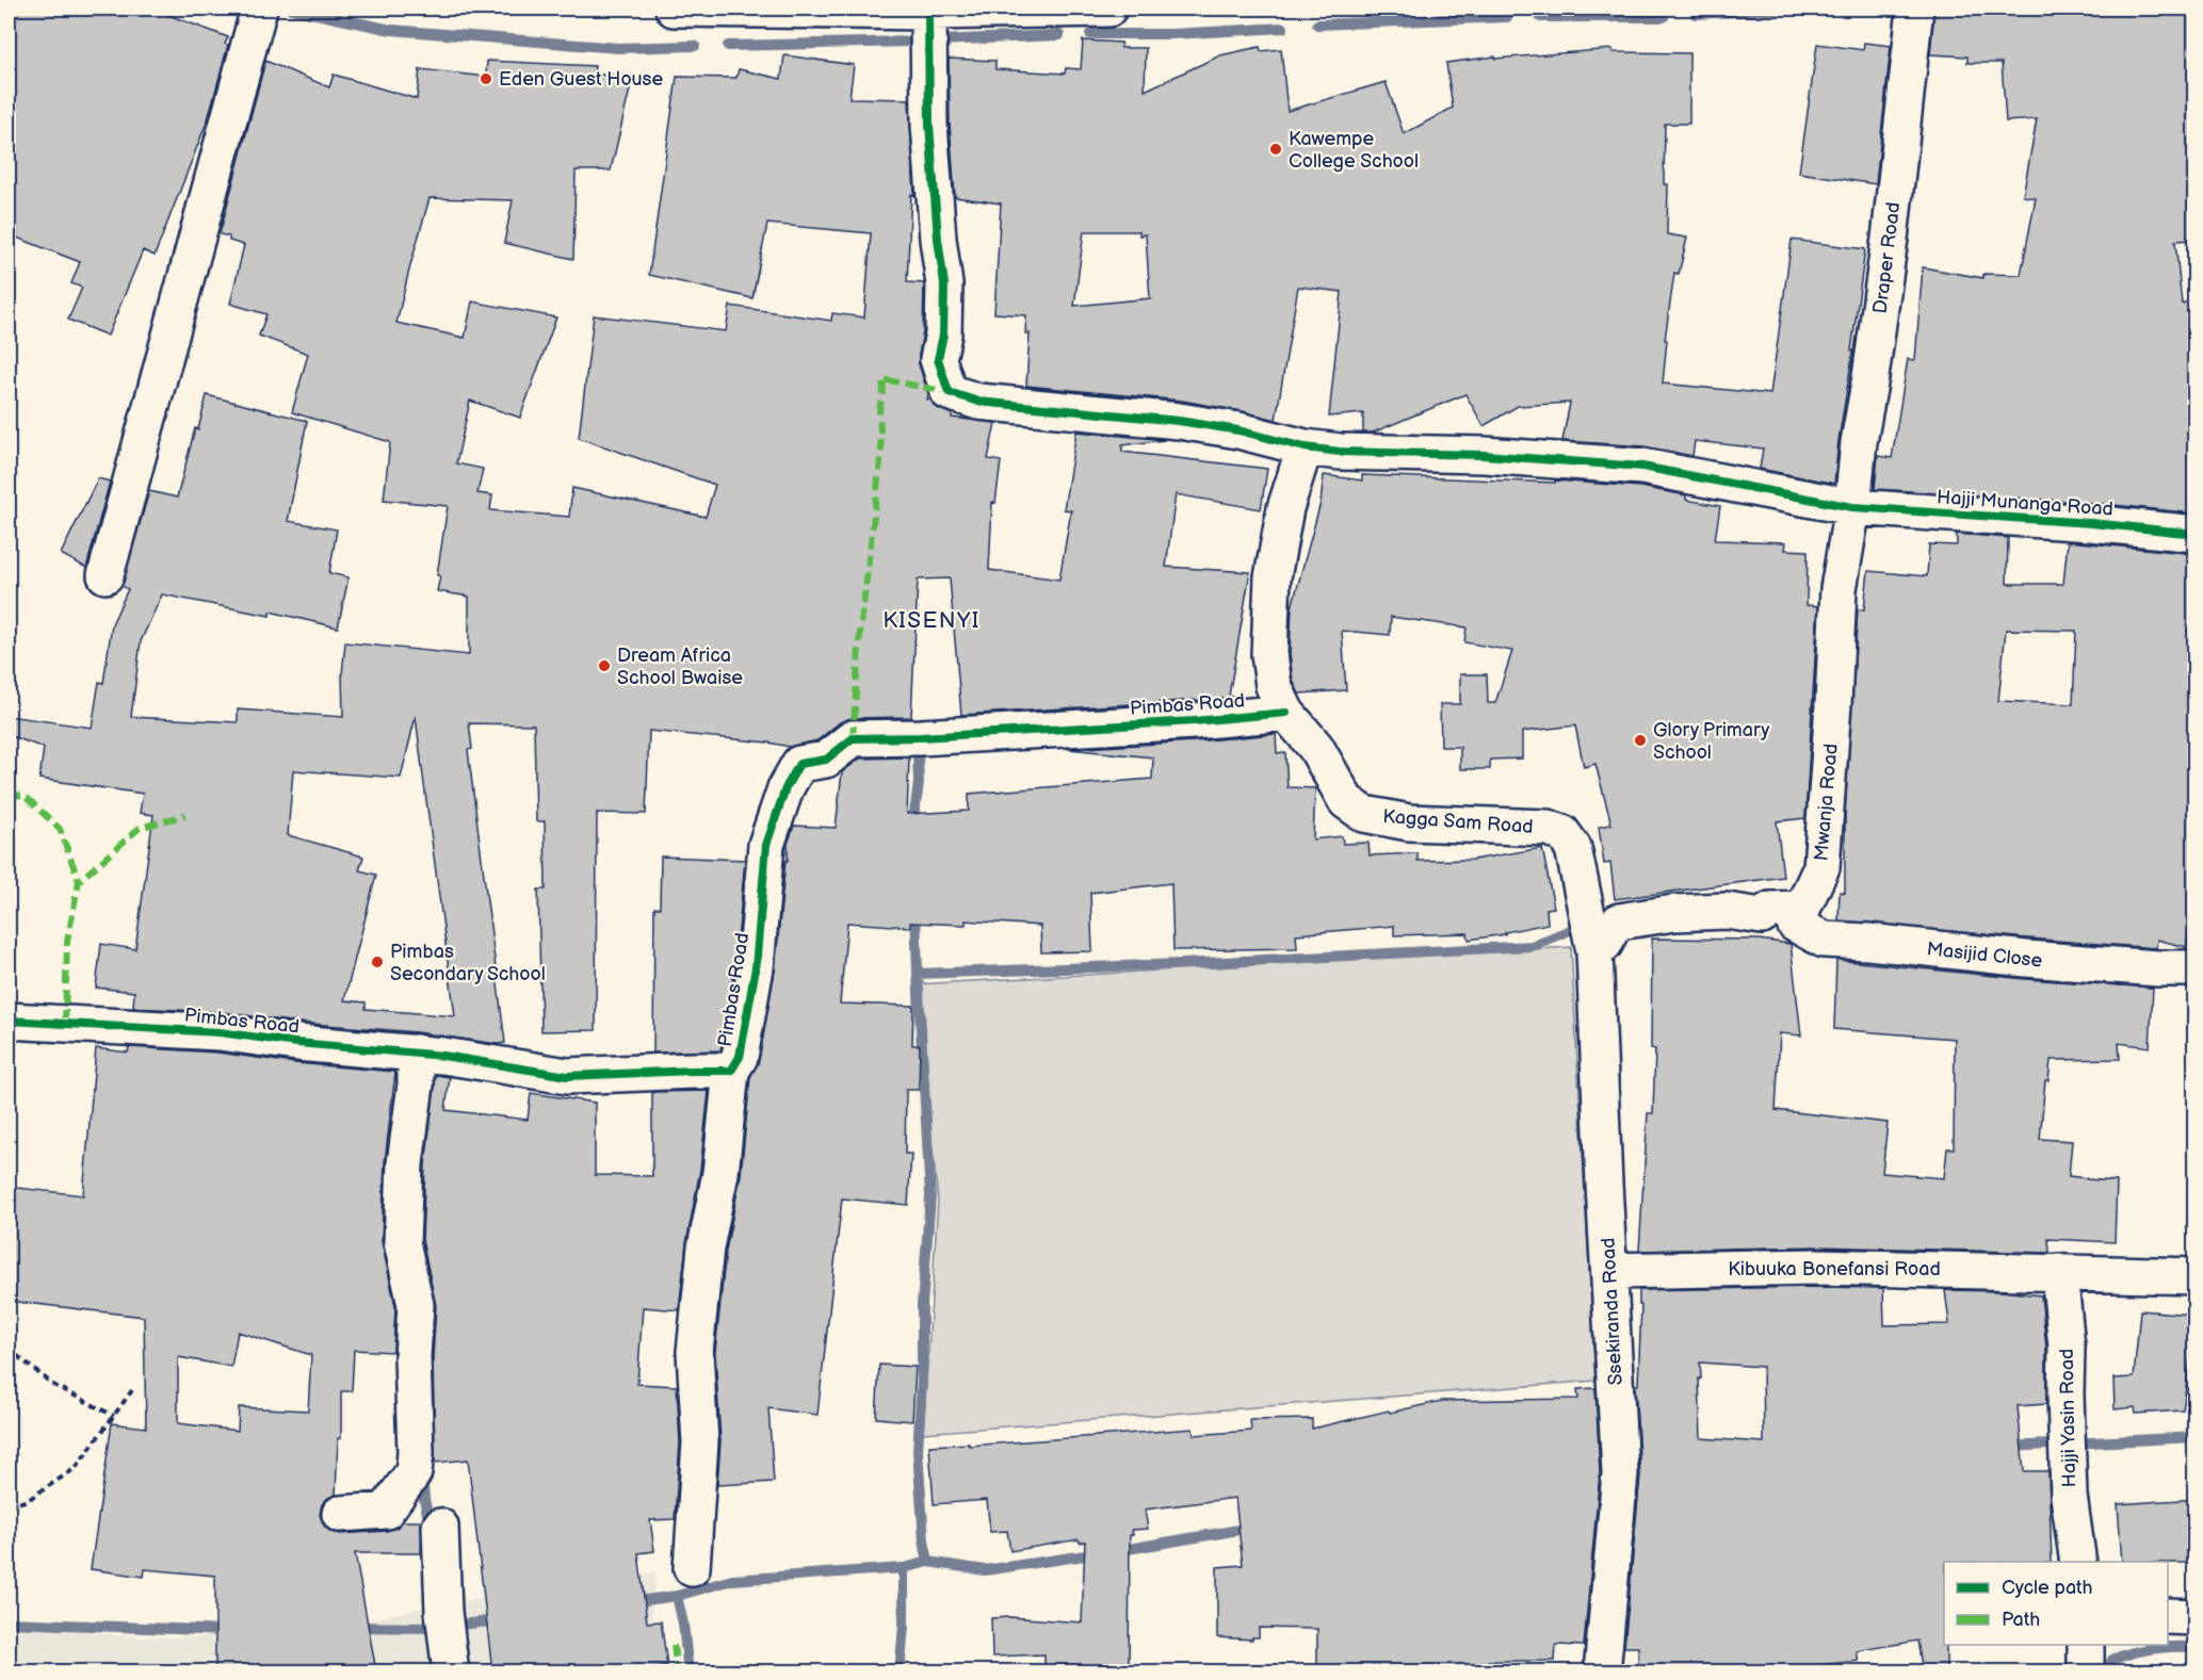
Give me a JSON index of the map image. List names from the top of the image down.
{
  "streets": {
    "street": [
      "Draper Road",
      "Hajji Munanga Road",
      "Pimbas Road",
      "Mwanja Road",
      "Kagga Sam Road",
      "Masijid Close",
      "Kibuuka Bonefansi Road",
      "Ssekiranda Road",
      "Hajji Yasin Road"
    ]
  },
  "crossings": [
    ["Draper Road", "Hajji Munanga Road"],
    ["Draper Road", "Mwanja Road"],
    ["Hajji Munanga Road", "Mwanja Road"],
    ["Hajji Munanga Road", "Kagga Sam Road"],
    ["Pimbas Road", "Kagga Sam Road"],
    ["Mwanja Road", "Masijid Close"],
    ["Kagga Sam Road", "Ssekiranda Road"],
    ["Kibuuka Bonefansi Road", "Ssekiranda Road"],
    ["Kibuuka Bonefansi Road", "Hajji Yasin Road"]
  ],
  "districts": ["KISENYI"],
  "places": [
    "Eden Guest House",
    "Kawempe College School",
    "Dream Africa School Bwaise",
    "Glory Primary School",
    "Pimbas Secondary School"
  ],
  "legend": ["Cycle path", "Path"]
}
